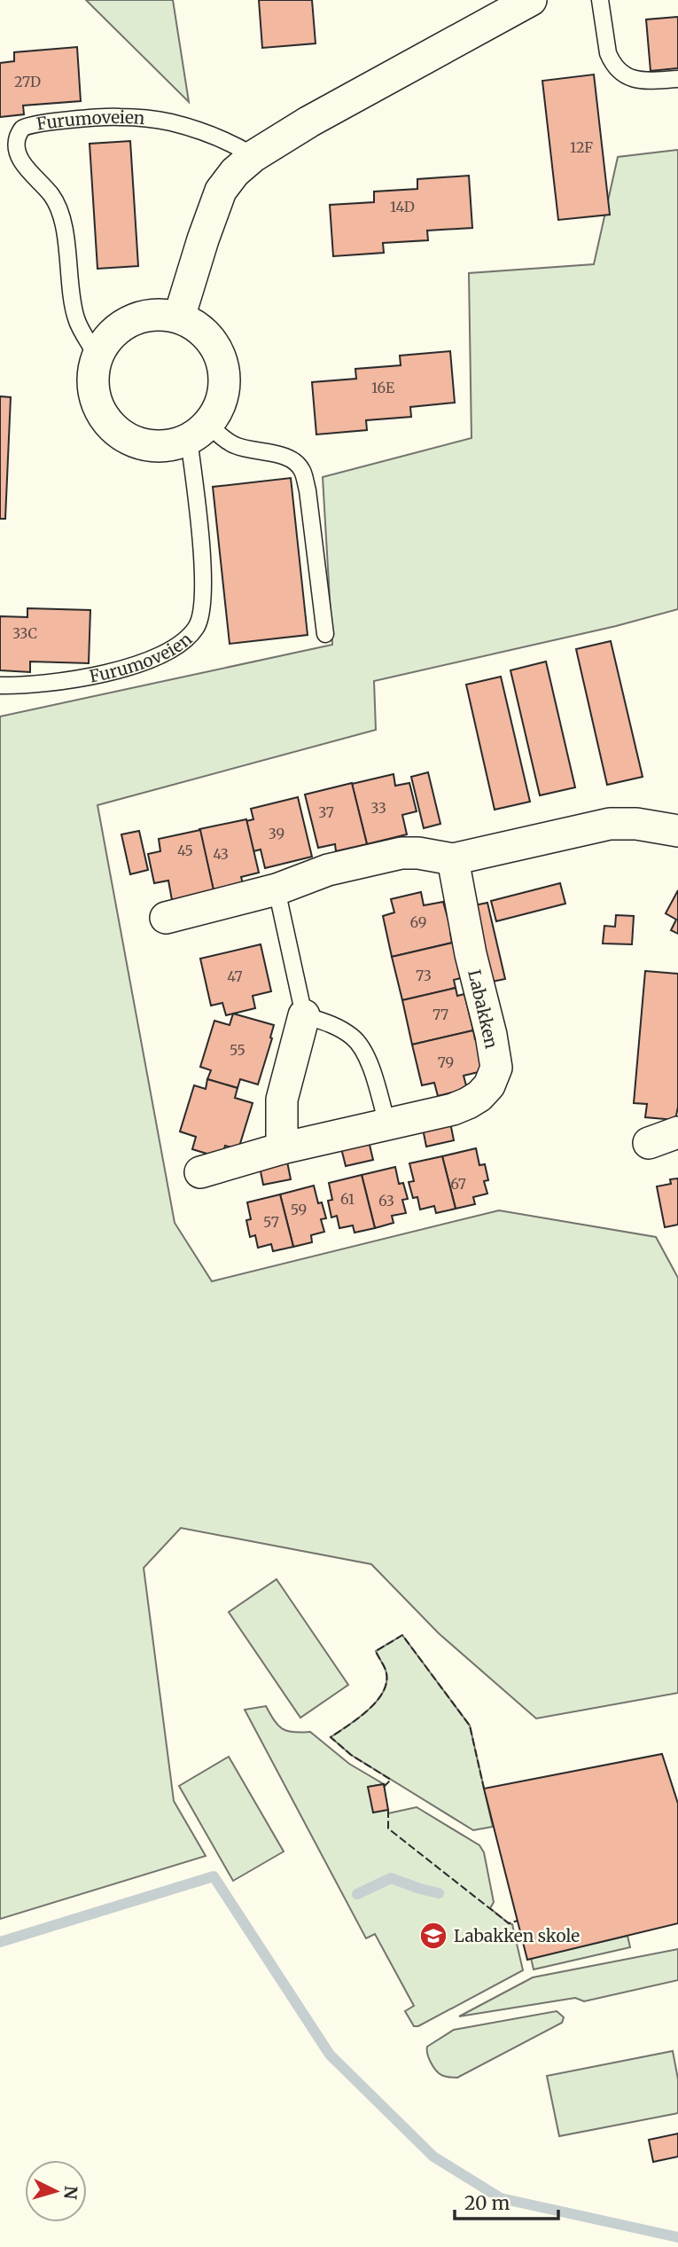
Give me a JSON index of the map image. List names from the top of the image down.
{
  "streets": {
    "street": ["Labakken"],
    "lane": ["Furumoveien"]
  },
  "places": {
    "school or university": ["Labakken skole"]
  },
  "house_numbers": [
    "27D",
    "12F",
    "14D",
    "16E",
    "33C",
    "33",
    "37",
    "39",
    "45",
    "43",
    "69",
    "73",
    "47",
    "77",
    "55",
    "79",
    "67",
    "61",
    "63",
    "59",
    "57"
  ],
  "scale_bar": "20 m",
  "north": "right"
}
